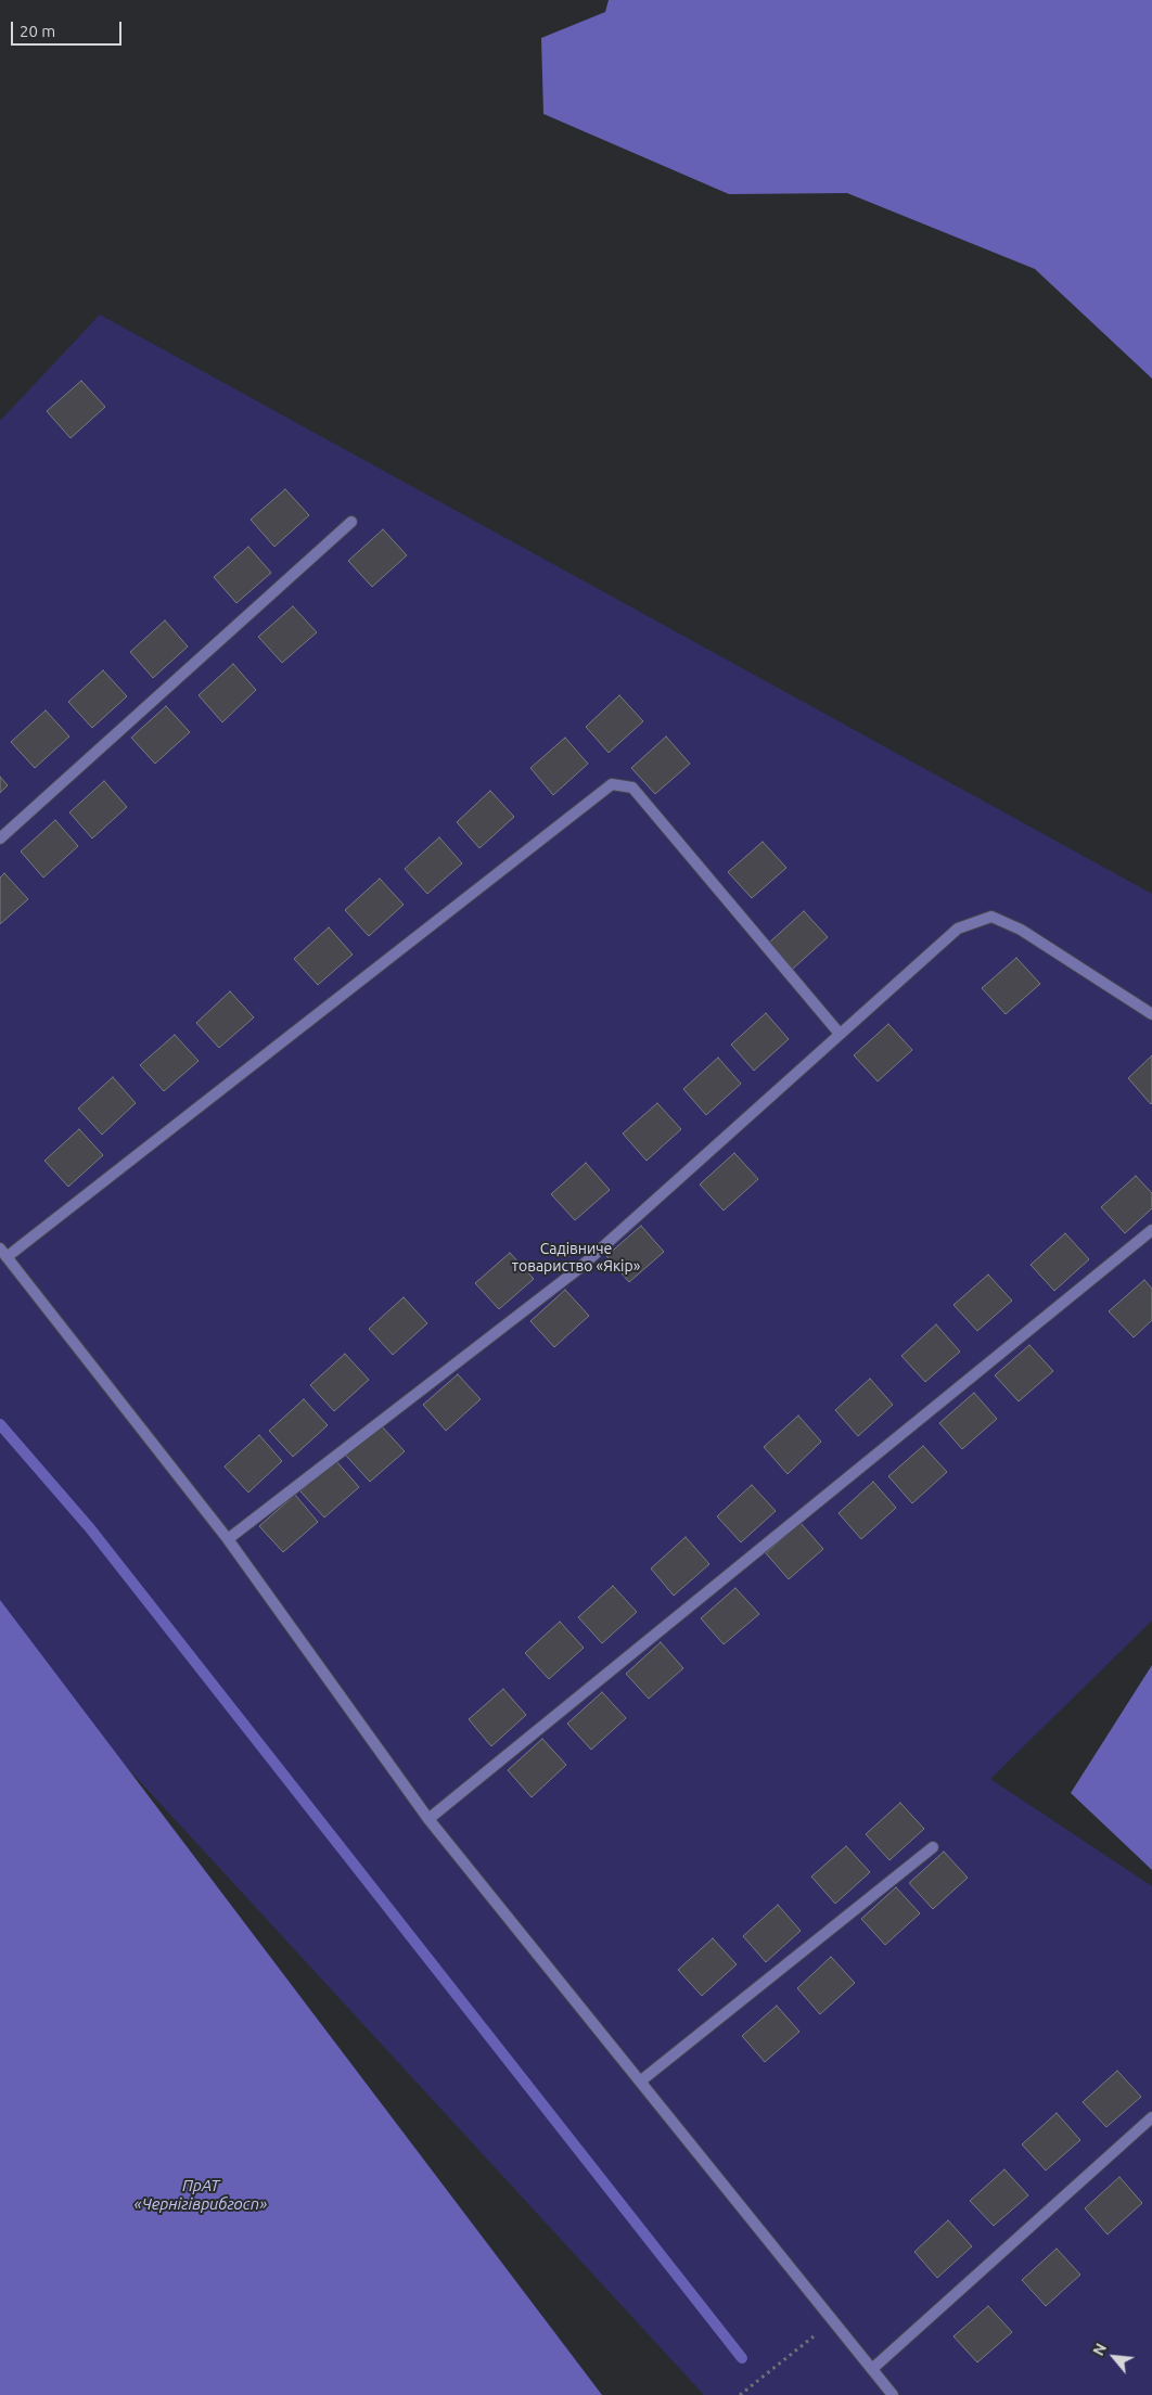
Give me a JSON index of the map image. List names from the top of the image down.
{
  "water": ["ПрАТ «Чернігіврибгосп»"],
  "parks": ["Садівниче товариство «Якір»"],
  "scale_bar": "20 m",
  "north": "top left"
}
